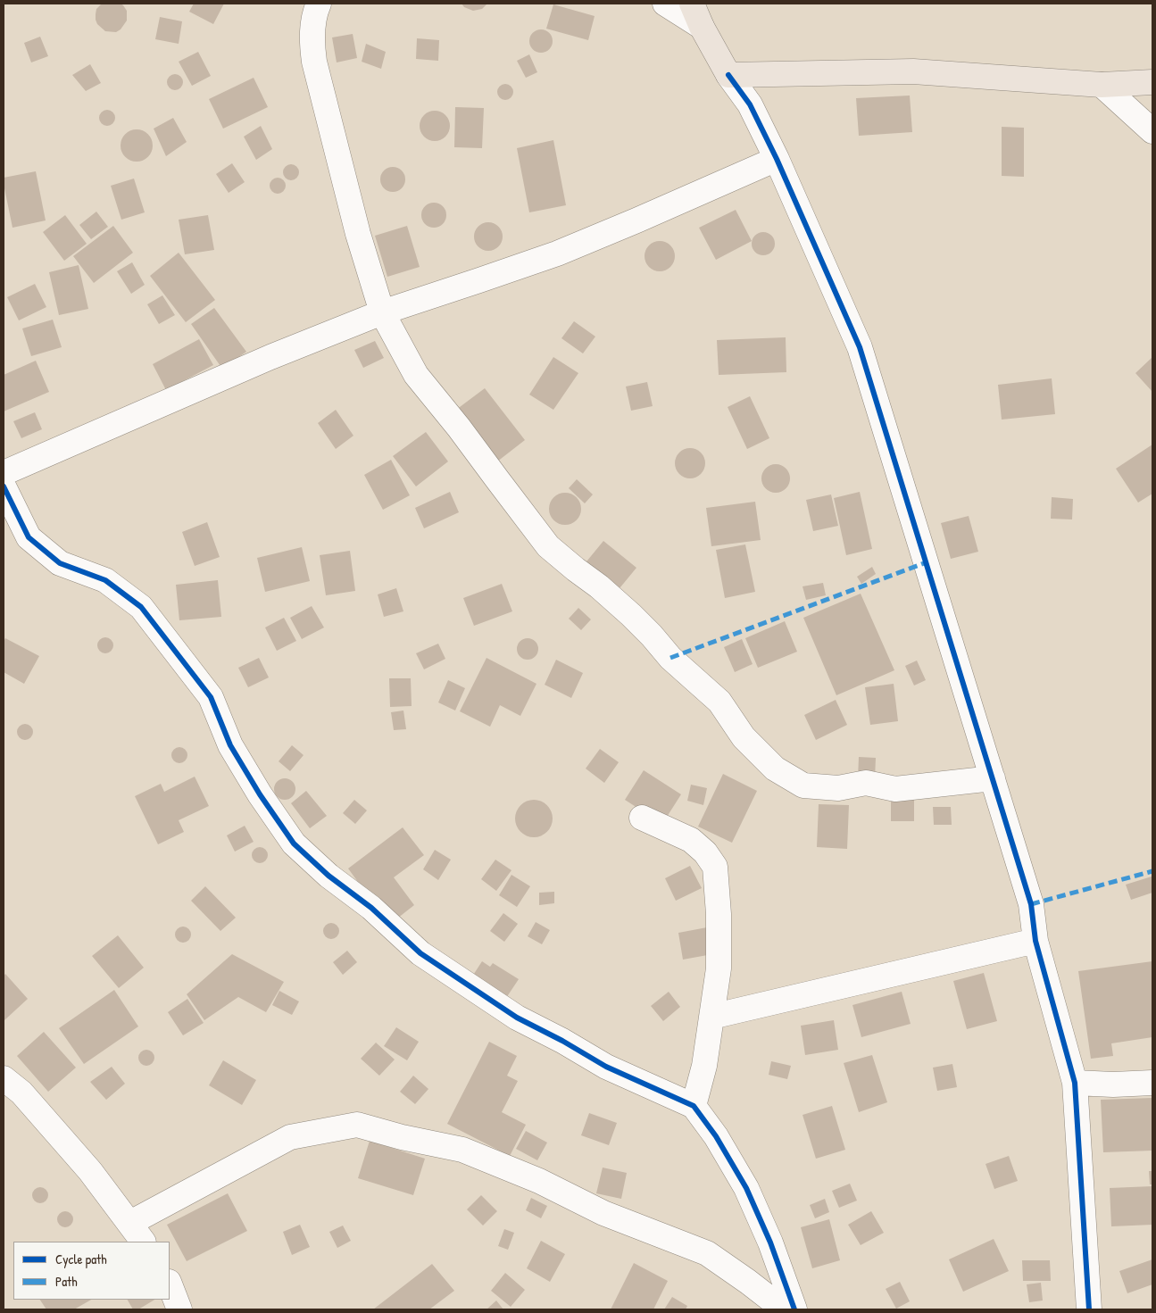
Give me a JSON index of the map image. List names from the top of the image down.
{
  "legend": ["Cycle path", "Path"]
}
